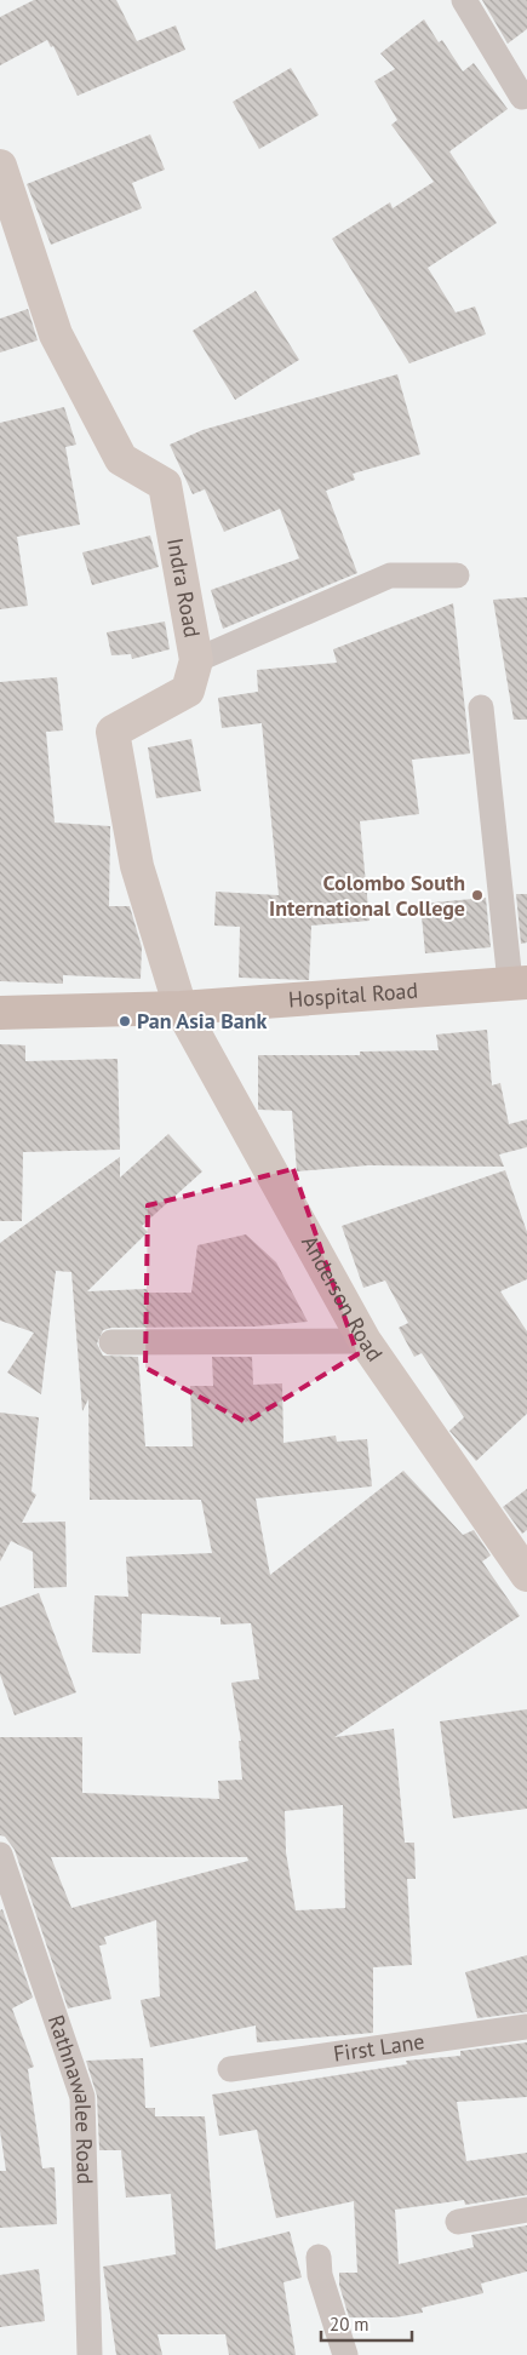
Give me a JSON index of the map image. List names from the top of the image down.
{
  "streets": {
    "main road": ["Hospital Road"],
    "street": [
      "Indra Road",
      "Anderson Road",
      "First Lane",
      "Rathnawalee Road"
    ]
  },
  "crossings": [
    ["Indra Road", "Hospital Road"],
    ["Indra Road", "Anderson Road"],
    ["Hospital Road", "Anderson Road"]
  ],
  "places": ["Colombo South International College", "Pan Asia Bank"],
  "scale_bar": "20 m"
}
